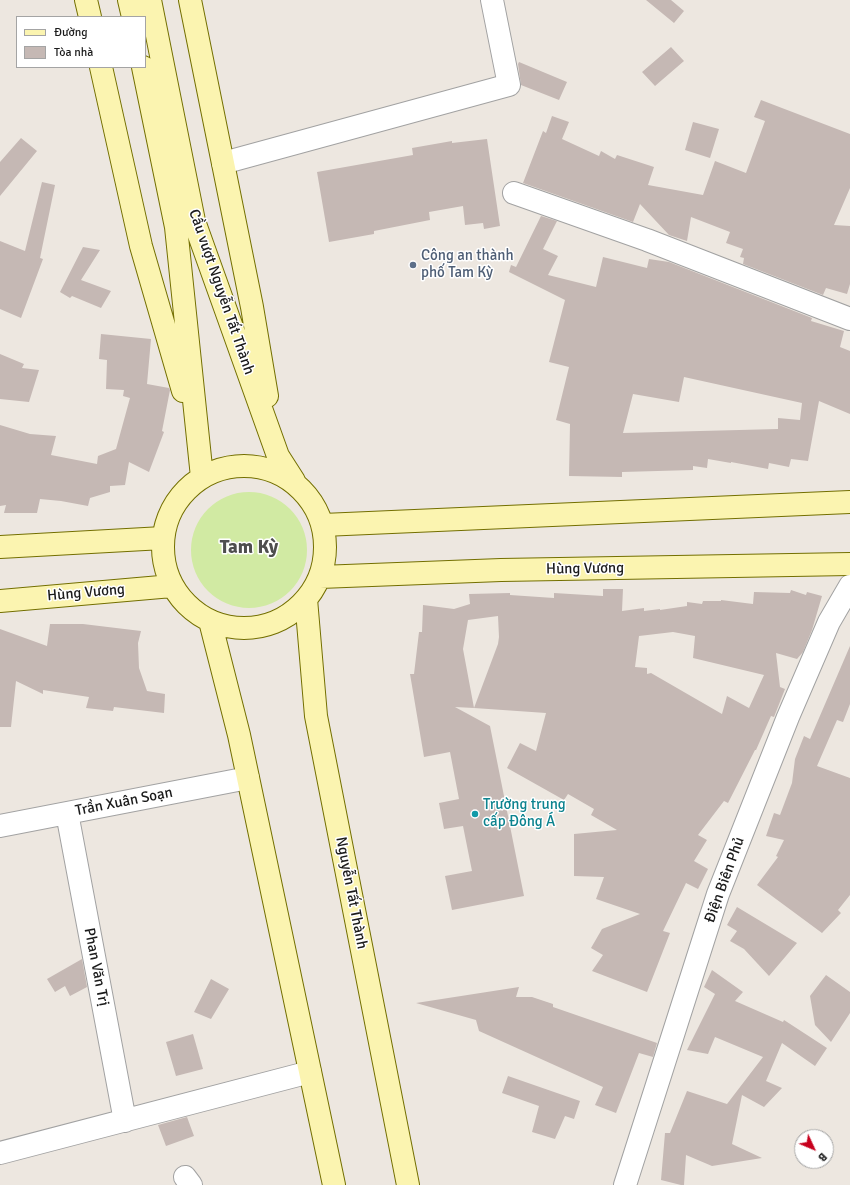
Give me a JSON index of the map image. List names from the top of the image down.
{
  "streets": {
    "main road": ["Cầu vượt Nguyễn Tất Thành", "Hùng Vương", "Nguyễn Tất Thành"],
    "street": ["Trần Xuân Soạn", "Điện Biên Phủ", "Phan Văn Trị"]
  },
  "crossings": [
    ["Trần Xuân Soạn", "Phan Văn Trị"]
  ],
  "districts": ["Tam Kỳ"],
  "places": ["Công an thành phố Tam Kỳ", "Trường trung cấp Đông Á"],
  "legend": ["Đường", "Tòa nhà"],
  "north": "bottom right"
}
